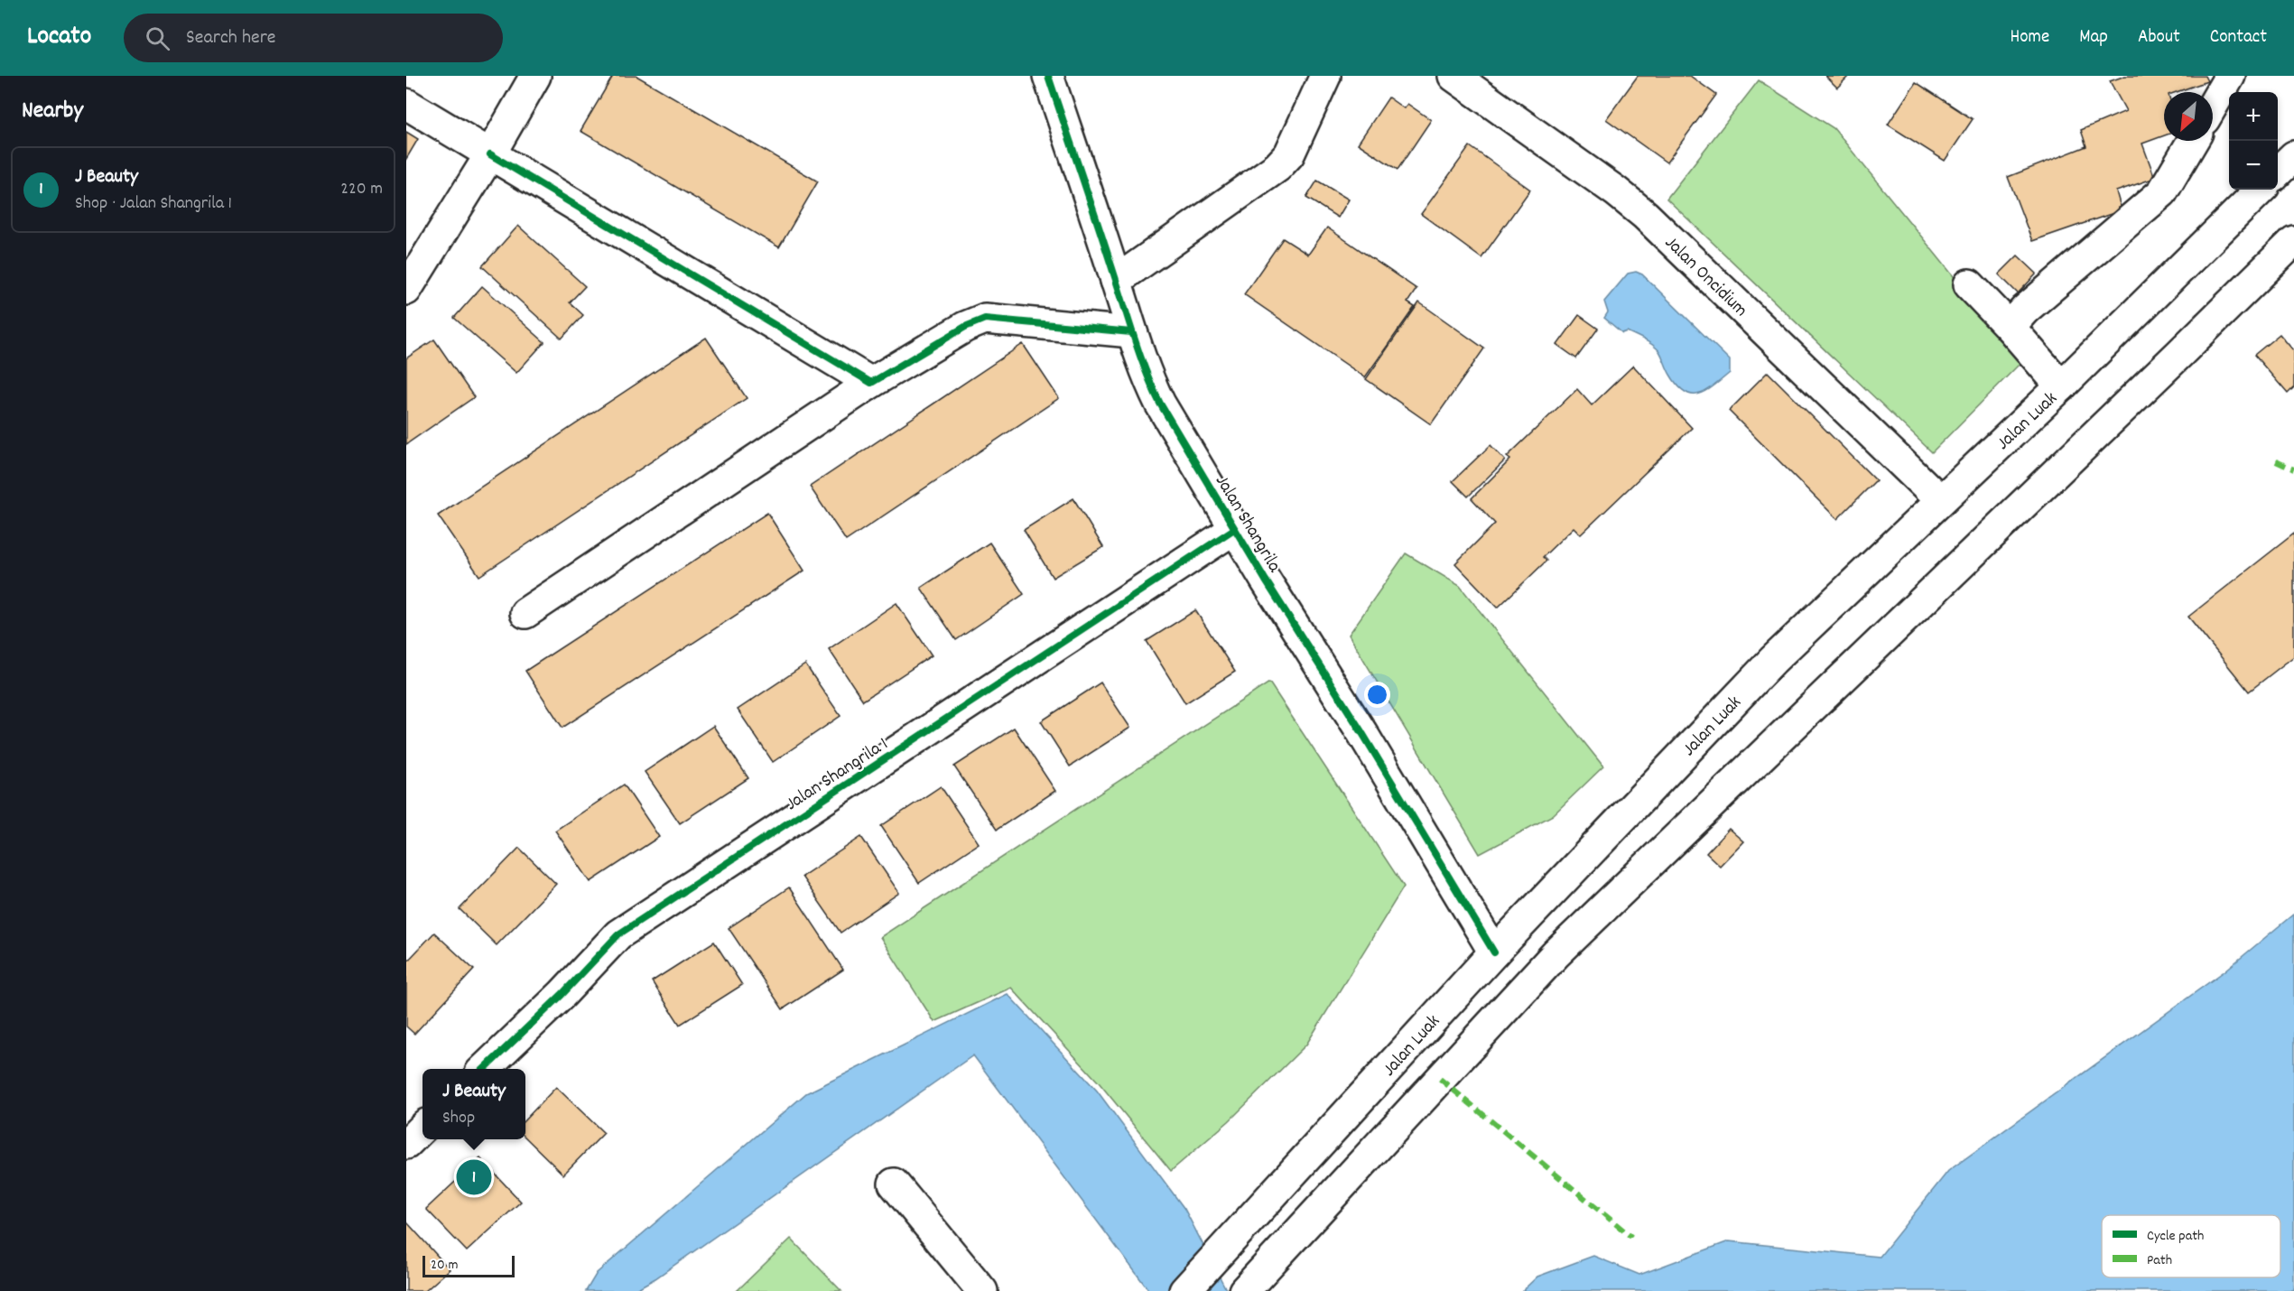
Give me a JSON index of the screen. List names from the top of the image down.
{
  "streets": {
    "street": [
      "Jalan Oncidium",
      "Jalan Luak",
      "Jalan Shangrila",
      "Jalan Shangrila 1"
    ]
  },
  "crossings": [
    ["Jalan Oncidium", "Jalan Luak"],
    ["Jalan Luak", "Jalan Shangrila"],
    ["Jalan Shangrila", "Jalan Shangrila 1"]
  ],
  "legend": ["Cycle path", "Path"],
  "scale_bar": "20 m",
  "north": "bottom left",
  "page": {
    "header": "Locato",
    "search": "Search here",
    "nav": [
      "Home",
      "Map",
      "About",
      "Contact"
    ],
    "heading": "Nearby",
    "map_buttons": ["+", "−"],
    "list": [
      {
        "mark": "1",
        "name": "J Beauty",
        "note": "Shop · Jalan Shangrila 1",
        "value": "220 m"
      }
    ],
    "popup": ["J Beauty", "Shop"],
    "pins": "1",
    "scale": "20 m"
  }
}
